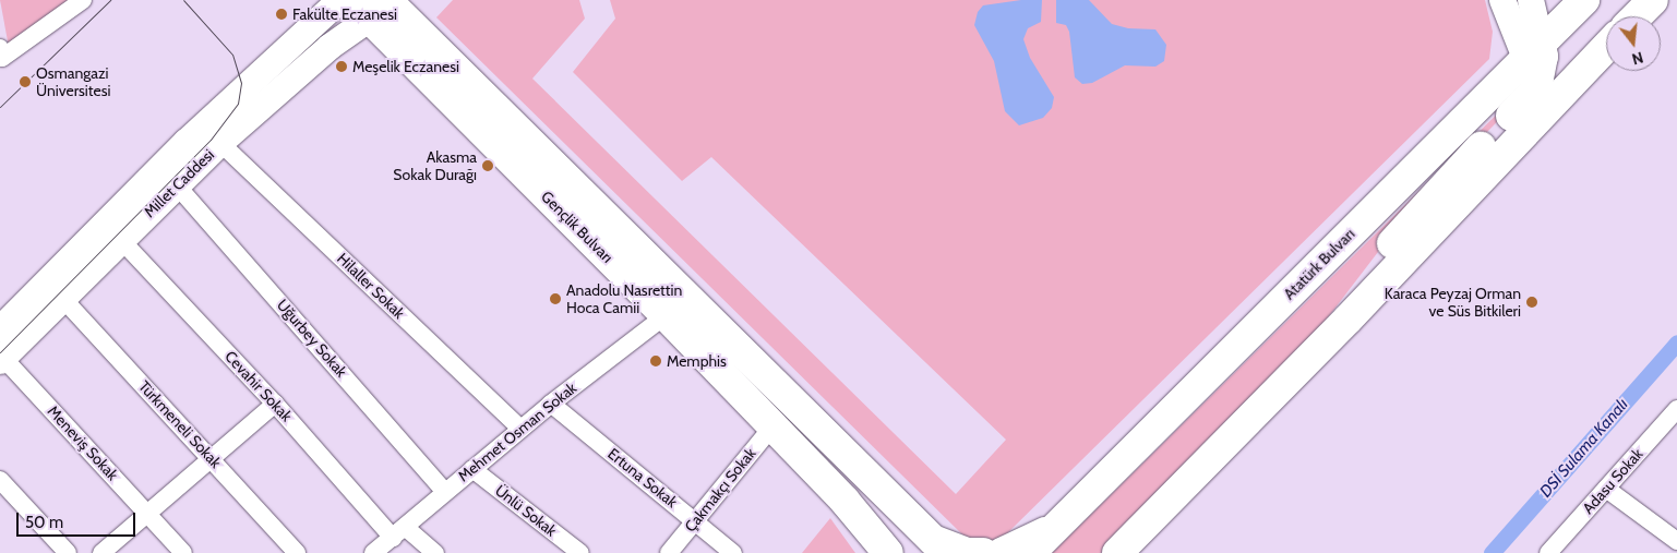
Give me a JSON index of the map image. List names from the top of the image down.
{
  "streets": {
    "highway": ["Gençlik Bulvarı", "Atatürk Bulvarı"],
    "main road": ["Millet Caddesi"],
    "street": [
      "Hilaller Sokak",
      "Uğurbey Sokak",
      "Cevahir Sokak",
      "Türkmeneli Sokak",
      "Mehmet Osman Sokak",
      "Meneviş Sokak",
      "Ertuna Sokak",
      "Adasu Sokak",
      "Çakmakçı Sokak",
      "Ünlü Sokak"
    ]
  },
  "crossings": [
    ["Millet Caddesi", "Gençlik Bulvarı"],
    ["Millet Caddesi", "Hilaller Sokak"],
    ["Millet Caddesi", "Uğurbey Sokak"],
    ["Millet Caddesi", "Cevahir Sokak"],
    ["Millet Caddesi", "Türkmeneli Sokak"],
    ["Millet Caddesi", "Meneviş Sokak"],
    ["Gençlik Bulvarı", "Mehmet Osman Sokak"],
    ["Gençlik Bulvarı", "Çakmakçı Sokak"],
    ["Hilaller Sokak", "Mehmet Osman Sokak"],
    ["Uğurbey Sokak", "Mehmet Osman Sokak"],
    ["Cevahir Sokak", "Mehmet Osman Sokak"],
    ["Mehmet Osman Sokak", "Ertuna Sokak"],
    ["Mehmet Osman Sokak", "Ünlü Sokak"],
    ["Ertuna Sokak", "Çakmakçı Sokak"]
  ],
  "water": ["DSİ Sulama Kanalı"],
  "places": [
    "Fakülte Eczanesi",
    "Meşelik Eczanesi",
    "Osmangazi Üniversitesi",
    "Akasma Sokak Durağı",
    "Anadolu Nasrettin Hoca Camii",
    "Karaca Peyzaj Orman ve Süs Bitkileri",
    "Memphis"
  ],
  "scale_bar": "50 m",
  "north": "bottom"
}
